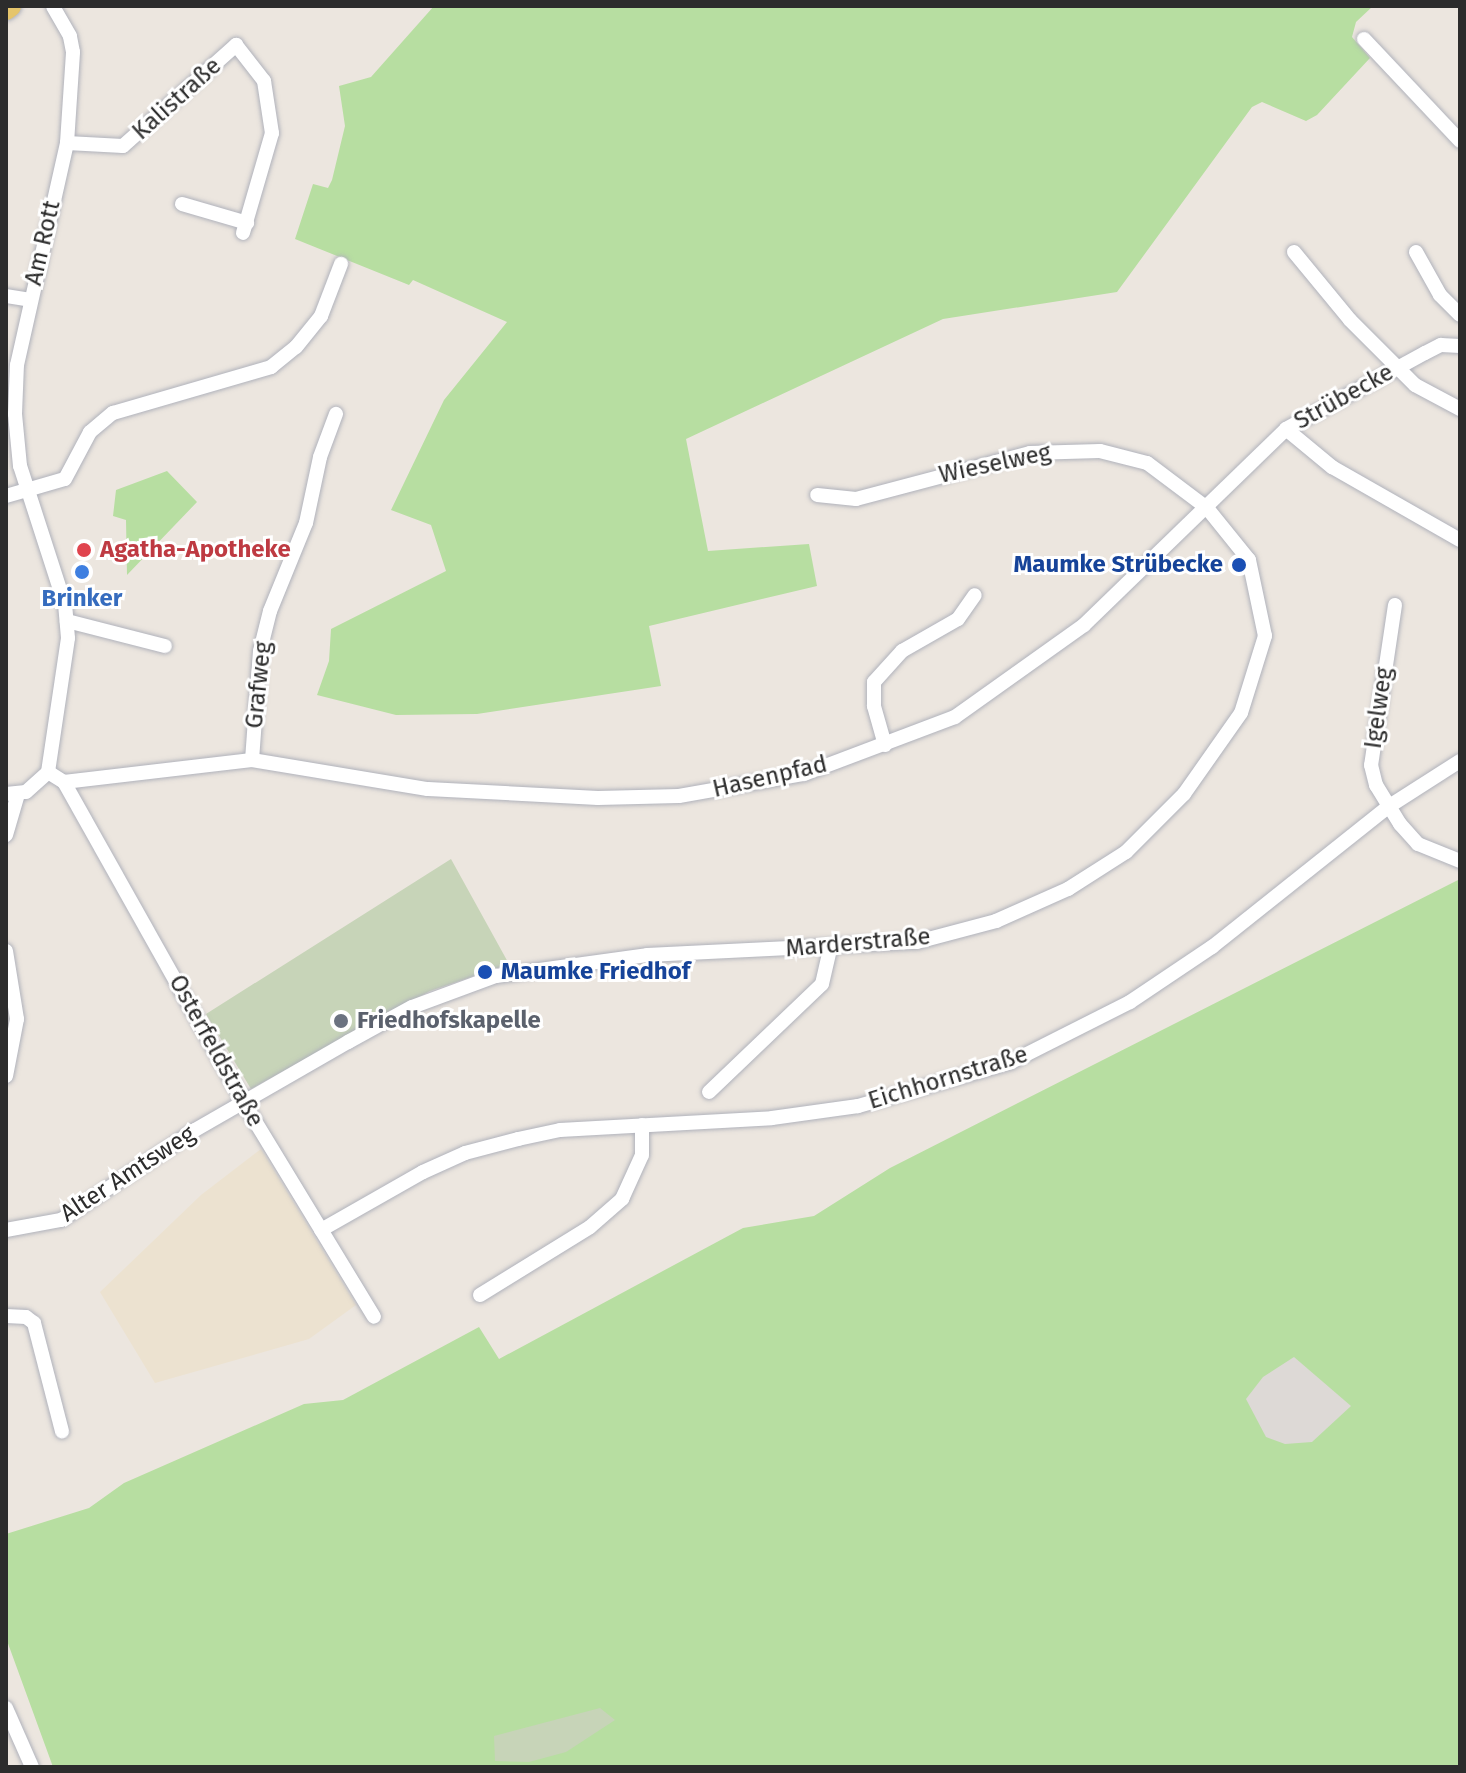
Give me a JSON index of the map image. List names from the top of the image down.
{
  "streets": {
    "street": [
      "Kalistraße",
      "Am Rott",
      "Strübecke",
      "Wieselweg",
      "Grafweg",
      "Igelweg",
      "Hasenpfad",
      "Marderstraße",
      "Osterfeldstraße",
      "Eichhornstraße",
      "Alter Amtsweg"
    ]
  },
  "crossings": [
    ["Kalistraße", "Am Rott"],
    ["Strübecke", "Wieselweg"],
    ["Strübecke", "Hasenpfad"],
    ["Strübecke", "Marderstraße"],
    ["Wieselweg", "Hasenpfad"],
    ["Wieselweg", "Marderstraße"],
    ["Grafweg", "Hasenpfad"],
    ["Grafweg", "Osterfeldstraße"],
    ["Igelweg", "Eichhornstraße"],
    ["Hasenpfad", "Marderstraße"],
    ["Marderstraße", "Osterfeldstraße"],
    ["Marderstraße", "Alter Amtsweg"],
    ["Osterfeldstraße", "Eichhornstraße"],
    ["Osterfeldstraße", "Alter Amtsweg"]
  ],
  "places": [
    "Agatha-Apotheke",
    "Maumke Strübecke",
    "Brinker",
    "Maumke Friedhof",
    "Friedhofskapelle"
  ]
}
